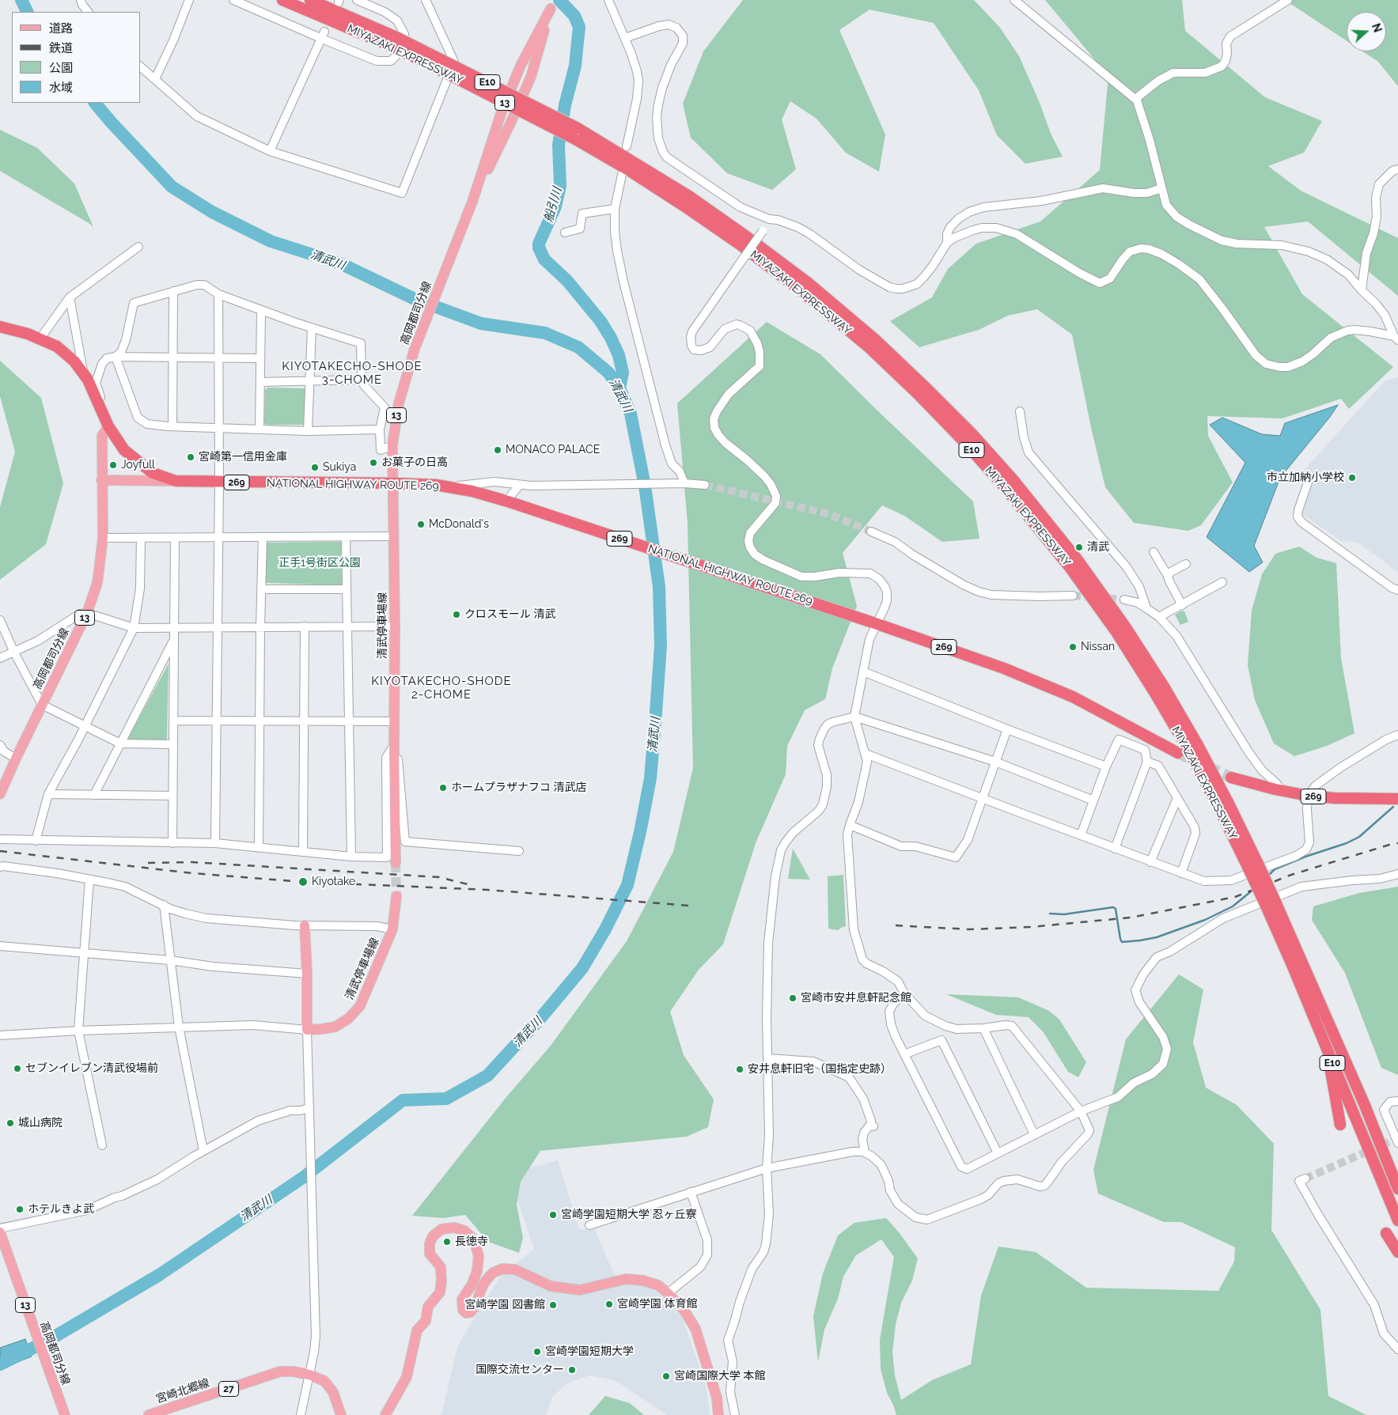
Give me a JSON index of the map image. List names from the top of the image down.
{
  "streets": {
    "highway": [
      "MIYAZAKI EXPRESSWAY",
      "E10",
      "269",
      "NATIONAL HIGHWAY ROUTE 269"
    ],
    "main road": [
      "13",
      "高岡都司分線",
      "清武停車場線",
      "27",
      "宮崎北郷線"
    ]
  },
  "crossings": [
    ["高岡都司分線", "NATIONAL HIGHWAY ROUTE 269"],
    ["高岡都司分線", "清武停車場線"],
    ["NATIONAL HIGHWAY ROUTE 269", "清武停車場線"]
  ],
  "districts": ["KIYOTAKECHO-SHODE 3-CHOME", "KIYOTAKECHO-SHODE 2-CHOME"],
  "water": ["船引川", "清武川"],
  "parks": ["正手1号街区公園"],
  "places": [
    "MONACO PALACE",
    "宮崎第一信用金庫",
    "お菓子の日高",
    "Joyfull",
    "Sukiya",
    "市立加納小学校",
    "McDonald's",
    "清武",
    "クロスモール 清武",
    "Nissan",
    "ホームプラザナフコ 清武店",
    "Kiyotake",
    "宮崎市安井息軒記念館",
    "セブンイレブン清武役場前",
    "安井息軒旧宅（国指定史跡）",
    "城山病院",
    "ホテルきよ武",
    "宮崎学園短期大学 忍ヶ丘寮",
    "長徳寺",
    "宮崎学園 体育館",
    "宮崎学園 図書館",
    "宮崎学園短期大学",
    "国際交流センター",
    "宮崎国際大学 本館"
  ],
  "legend": [
    "道路",
    "鉄道",
    "公園",
    "水域"
  ],
  "north": "right"
}
